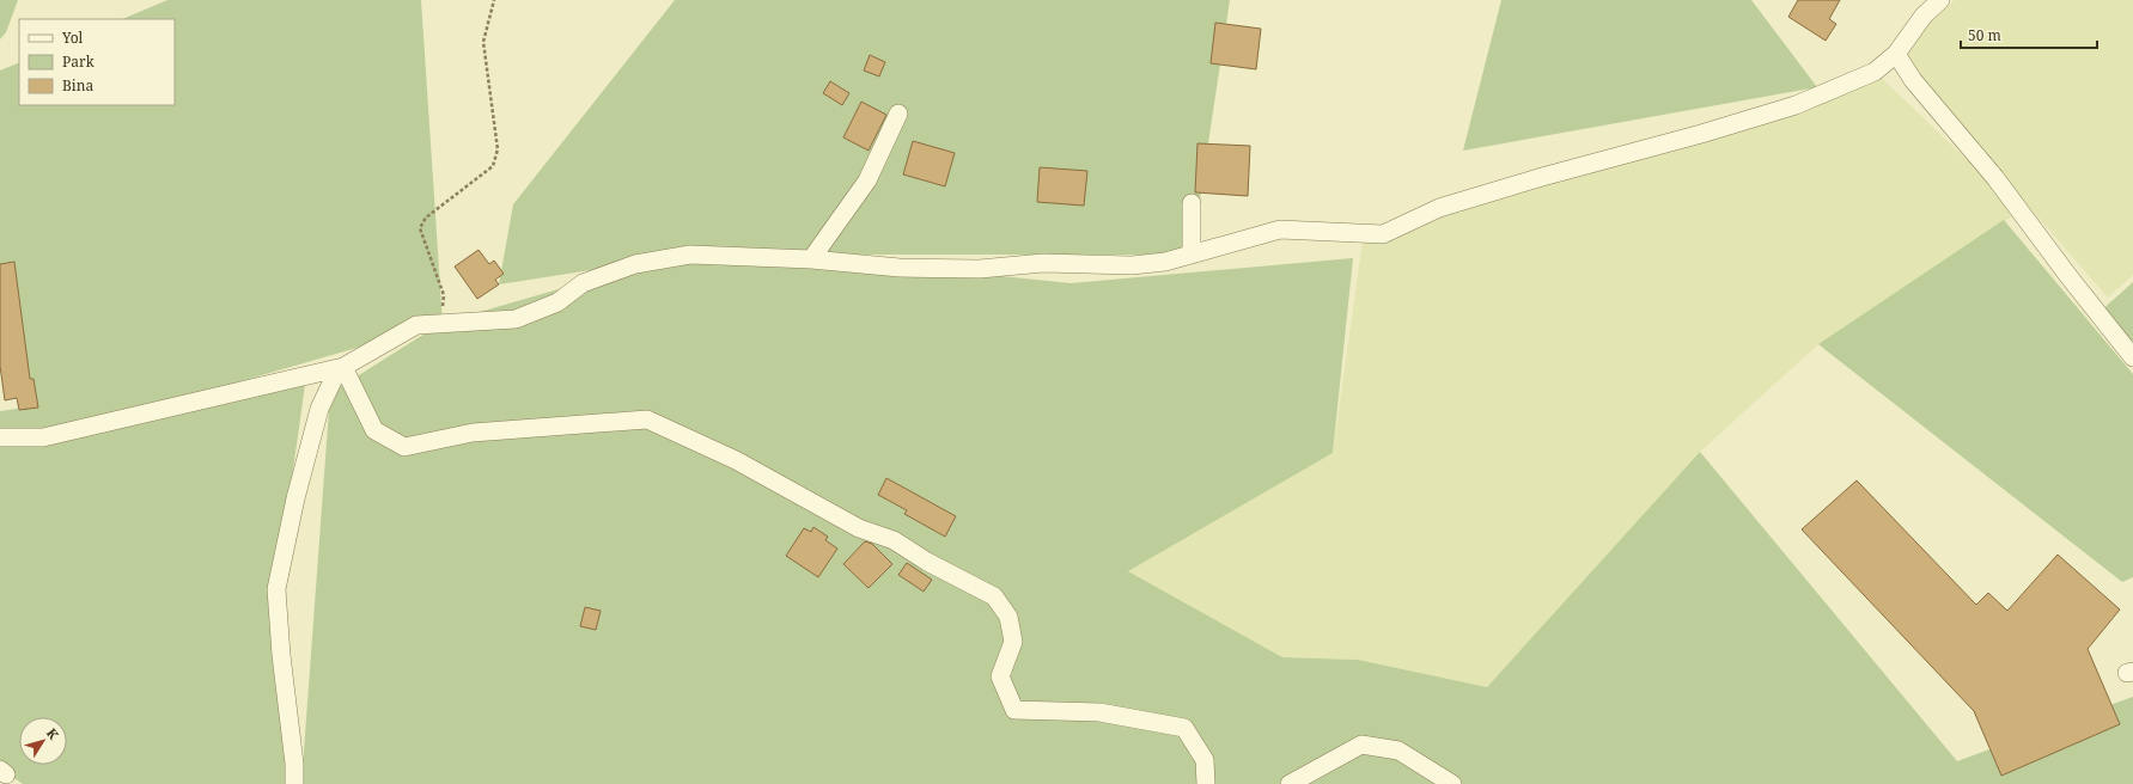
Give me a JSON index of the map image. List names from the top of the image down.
{
  "legend": ["Yol", "Park", "Bina"],
  "scale_bar": "50 m",
  "north": "top right"
}
